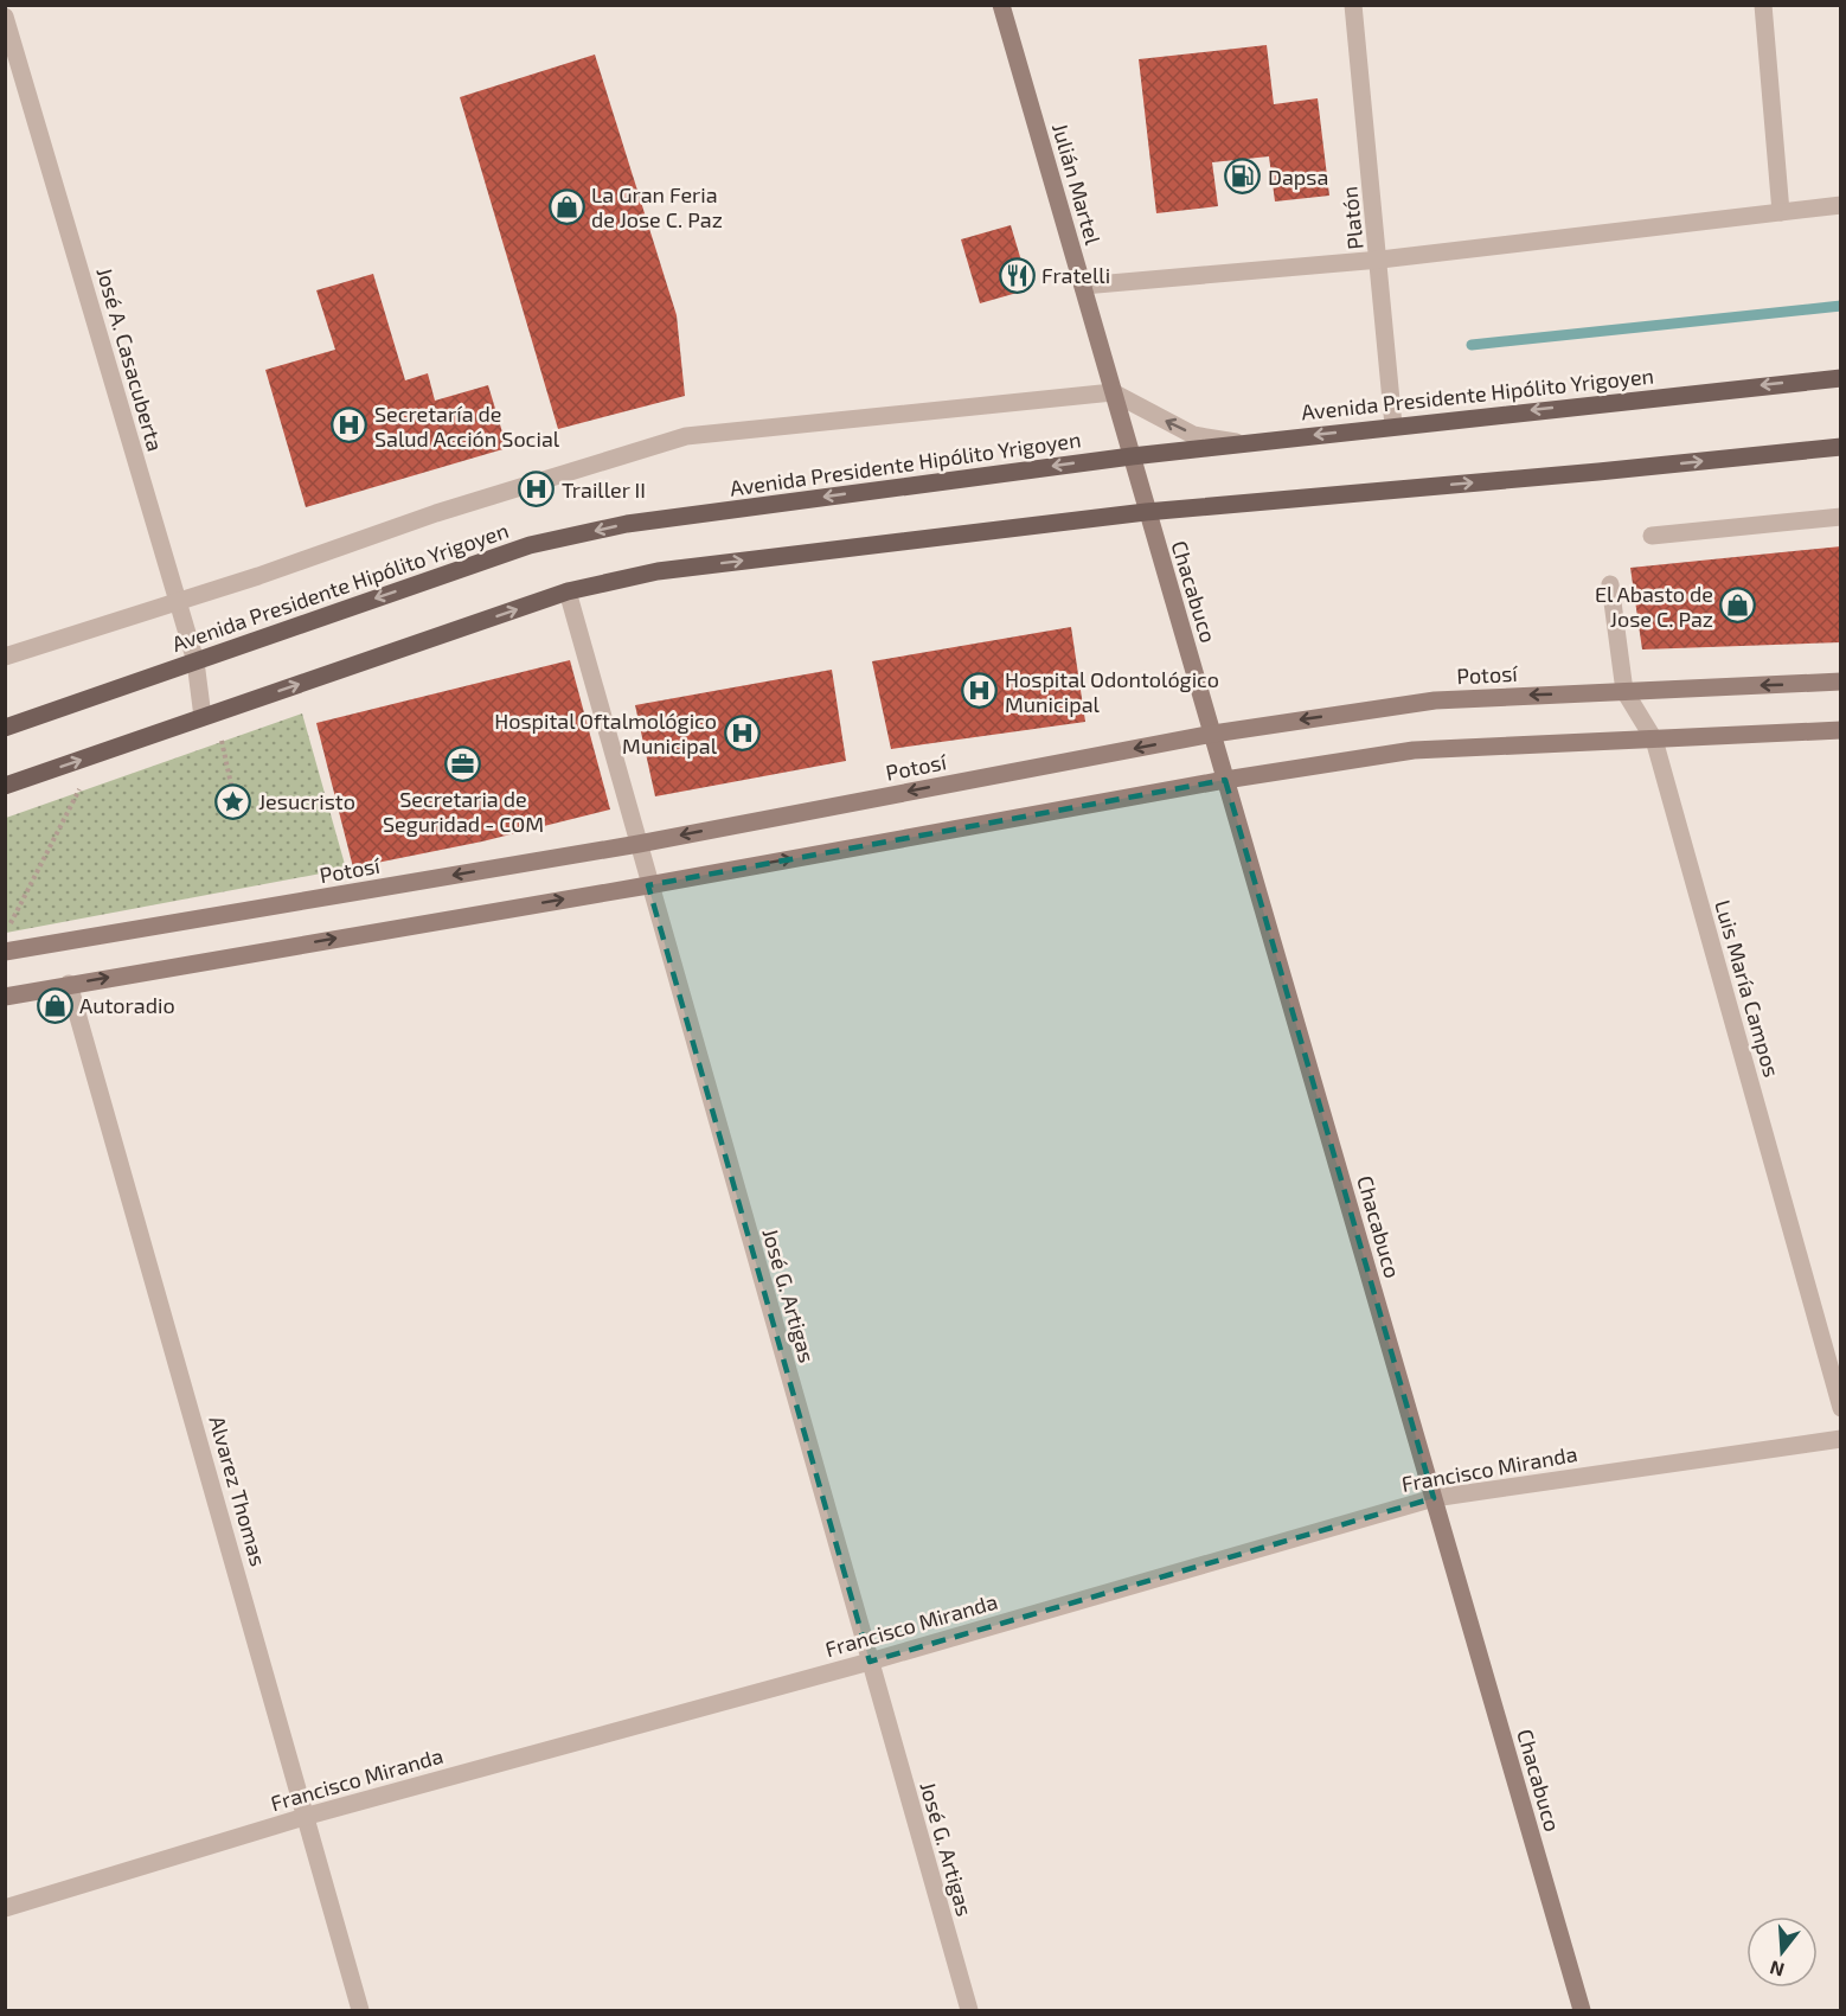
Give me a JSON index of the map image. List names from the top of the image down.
{
  "streets": {
    "main road": [
      "Julián Martel",
      "Avenida Presidente Hipólito Yrigoyen",
      "Chacabuco",
      "Potosí"
    ],
    "street": [
      "Platón",
      "José A. Casacuberta",
      "Luis María Campos",
      "José G. Artigas",
      "Francisco Miranda",
      "Alvarez Thomas"
    ]
  },
  "crossings": [
    ["Julián Martel", "Avenida Presidente Hipólito Yrigoyen"],
    ["Julián Martel", "Chacabuco"],
    ["Platón", "Avenida Presidente Hipólito Yrigoyen"],
    ["José A. Casacuberta", "Avenida Presidente Hipólito Yrigoyen"],
    ["Avenida Presidente Hipólito Yrigoyen", "Chacabuco"],
    ["Chacabuco", "Potosí"],
    ["Chacabuco", "Francisco Miranda"],
    ["Potosí", "Luis María Campos"],
    ["Potosí", "José G. Artigas"],
    ["José G. Artigas", "Francisco Miranda"],
    ["Francisco Miranda", "Alvarez Thomas"]
  ],
  "places": {
    "fuel station": ["Dapsa"],
    "shop": ["La Gran Feria de Jose C. Paz", "El Abasto de Jose C. Paz", "Autoradio"],
    "restaurant": ["Fratelli"],
    "hospital": [
      "Secretaría de Salud Acción Social",
      "Trailler II",
      "Hospital Odontológico Municipal",
      "Hospital Oftalmológico Municipal"
    ],
    "office": ["Secretaria de Seguridad - COM"],
    "place": ["Jesucristo"]
  },
  "north": "bottom"
}
